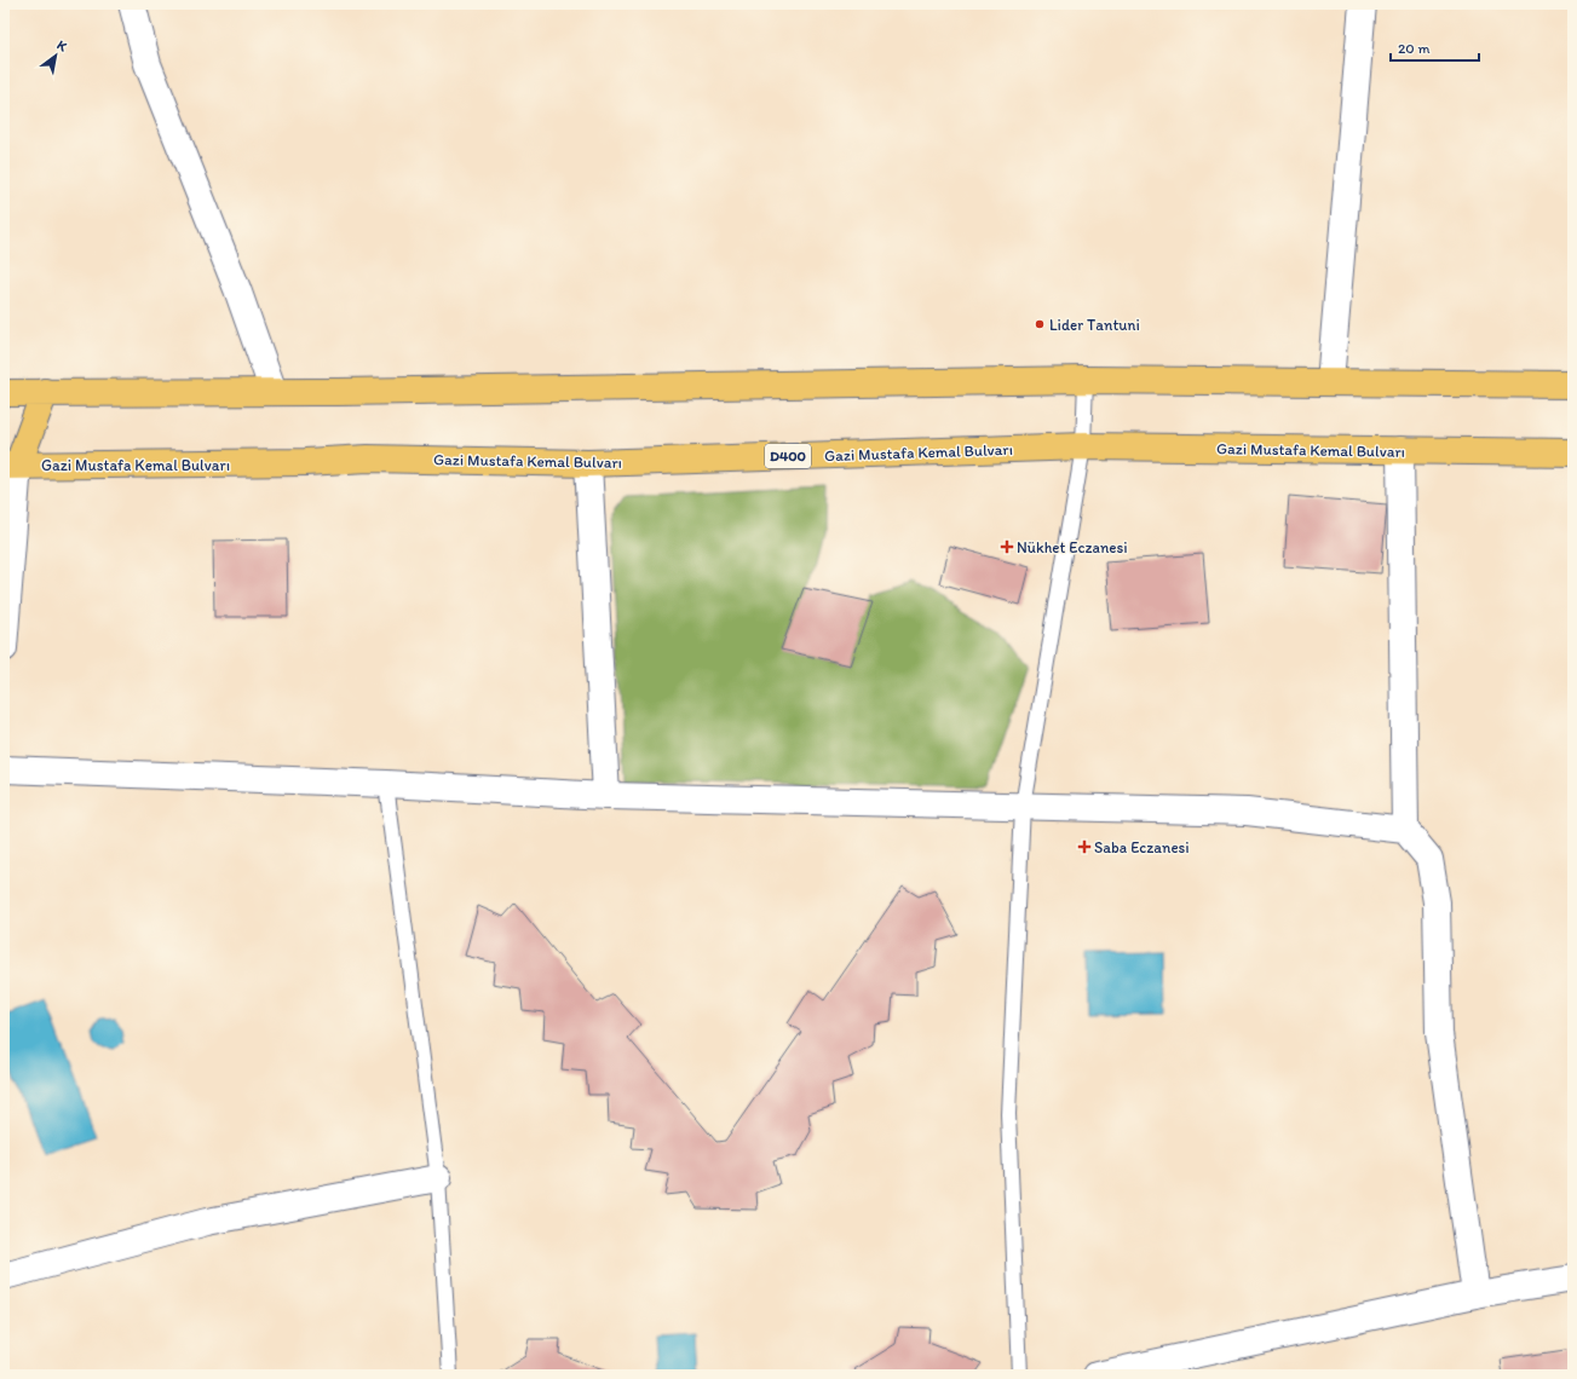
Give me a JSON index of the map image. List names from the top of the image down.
{
  "streets": {
    "highway": ["Gazi Mustafa Kemal Bulvarı", "D400"]
  },
  "places": {
    "other": ["Lider Tantuni"],
    "health": ["Nükhet Eczanesi", "Saba Eczanesi"]
  },
  "scale_bar": "20 m",
  "north": "top right"
}
